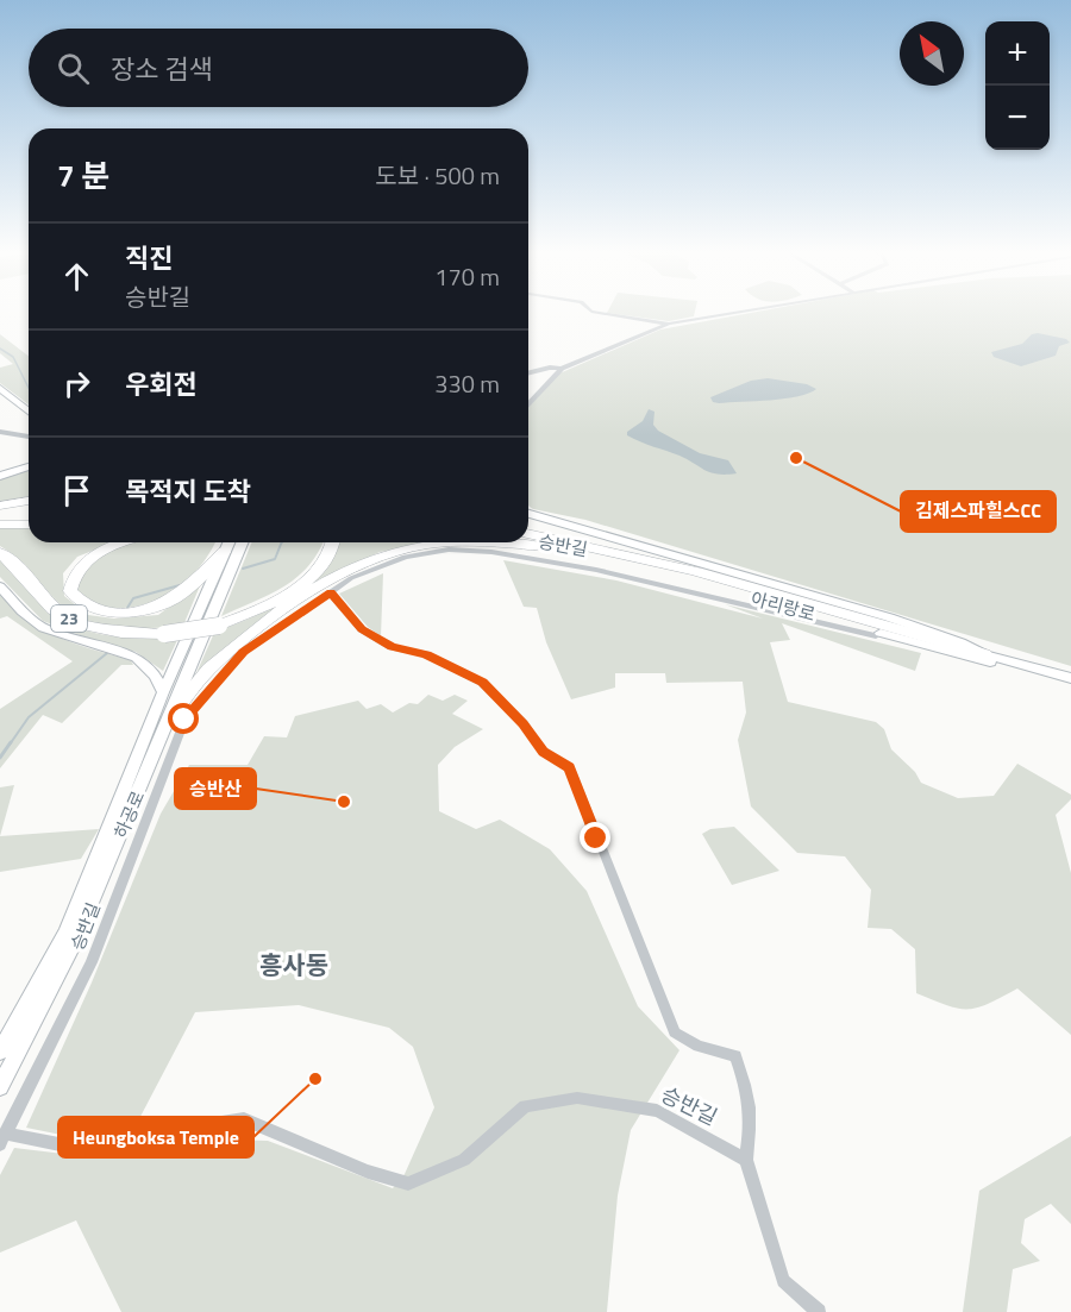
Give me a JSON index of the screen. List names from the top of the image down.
{
  "streets": {
    "highway": ["아리랑로", "23"],
    "street": ["승반길", "하공로"]
  },
  "crossings": [
    ["승반길", "아리랑로"]
  ],
  "districts": ["흥사동"],
  "places": ["김제스파힐스CC", "승반산", "Heungboksa Temple"],
  "north": "top left",
  "page": {
    "map_buttons": ["+", "−"],
    "search": "장소 검색",
    "heading": ["7 분", "도보 · 500 m"],
    "list": [
      ["직진", "승반길", "170 m"],
      ["우회전", "330 m"],
      "목적지 도착"
    ]
  }
}
